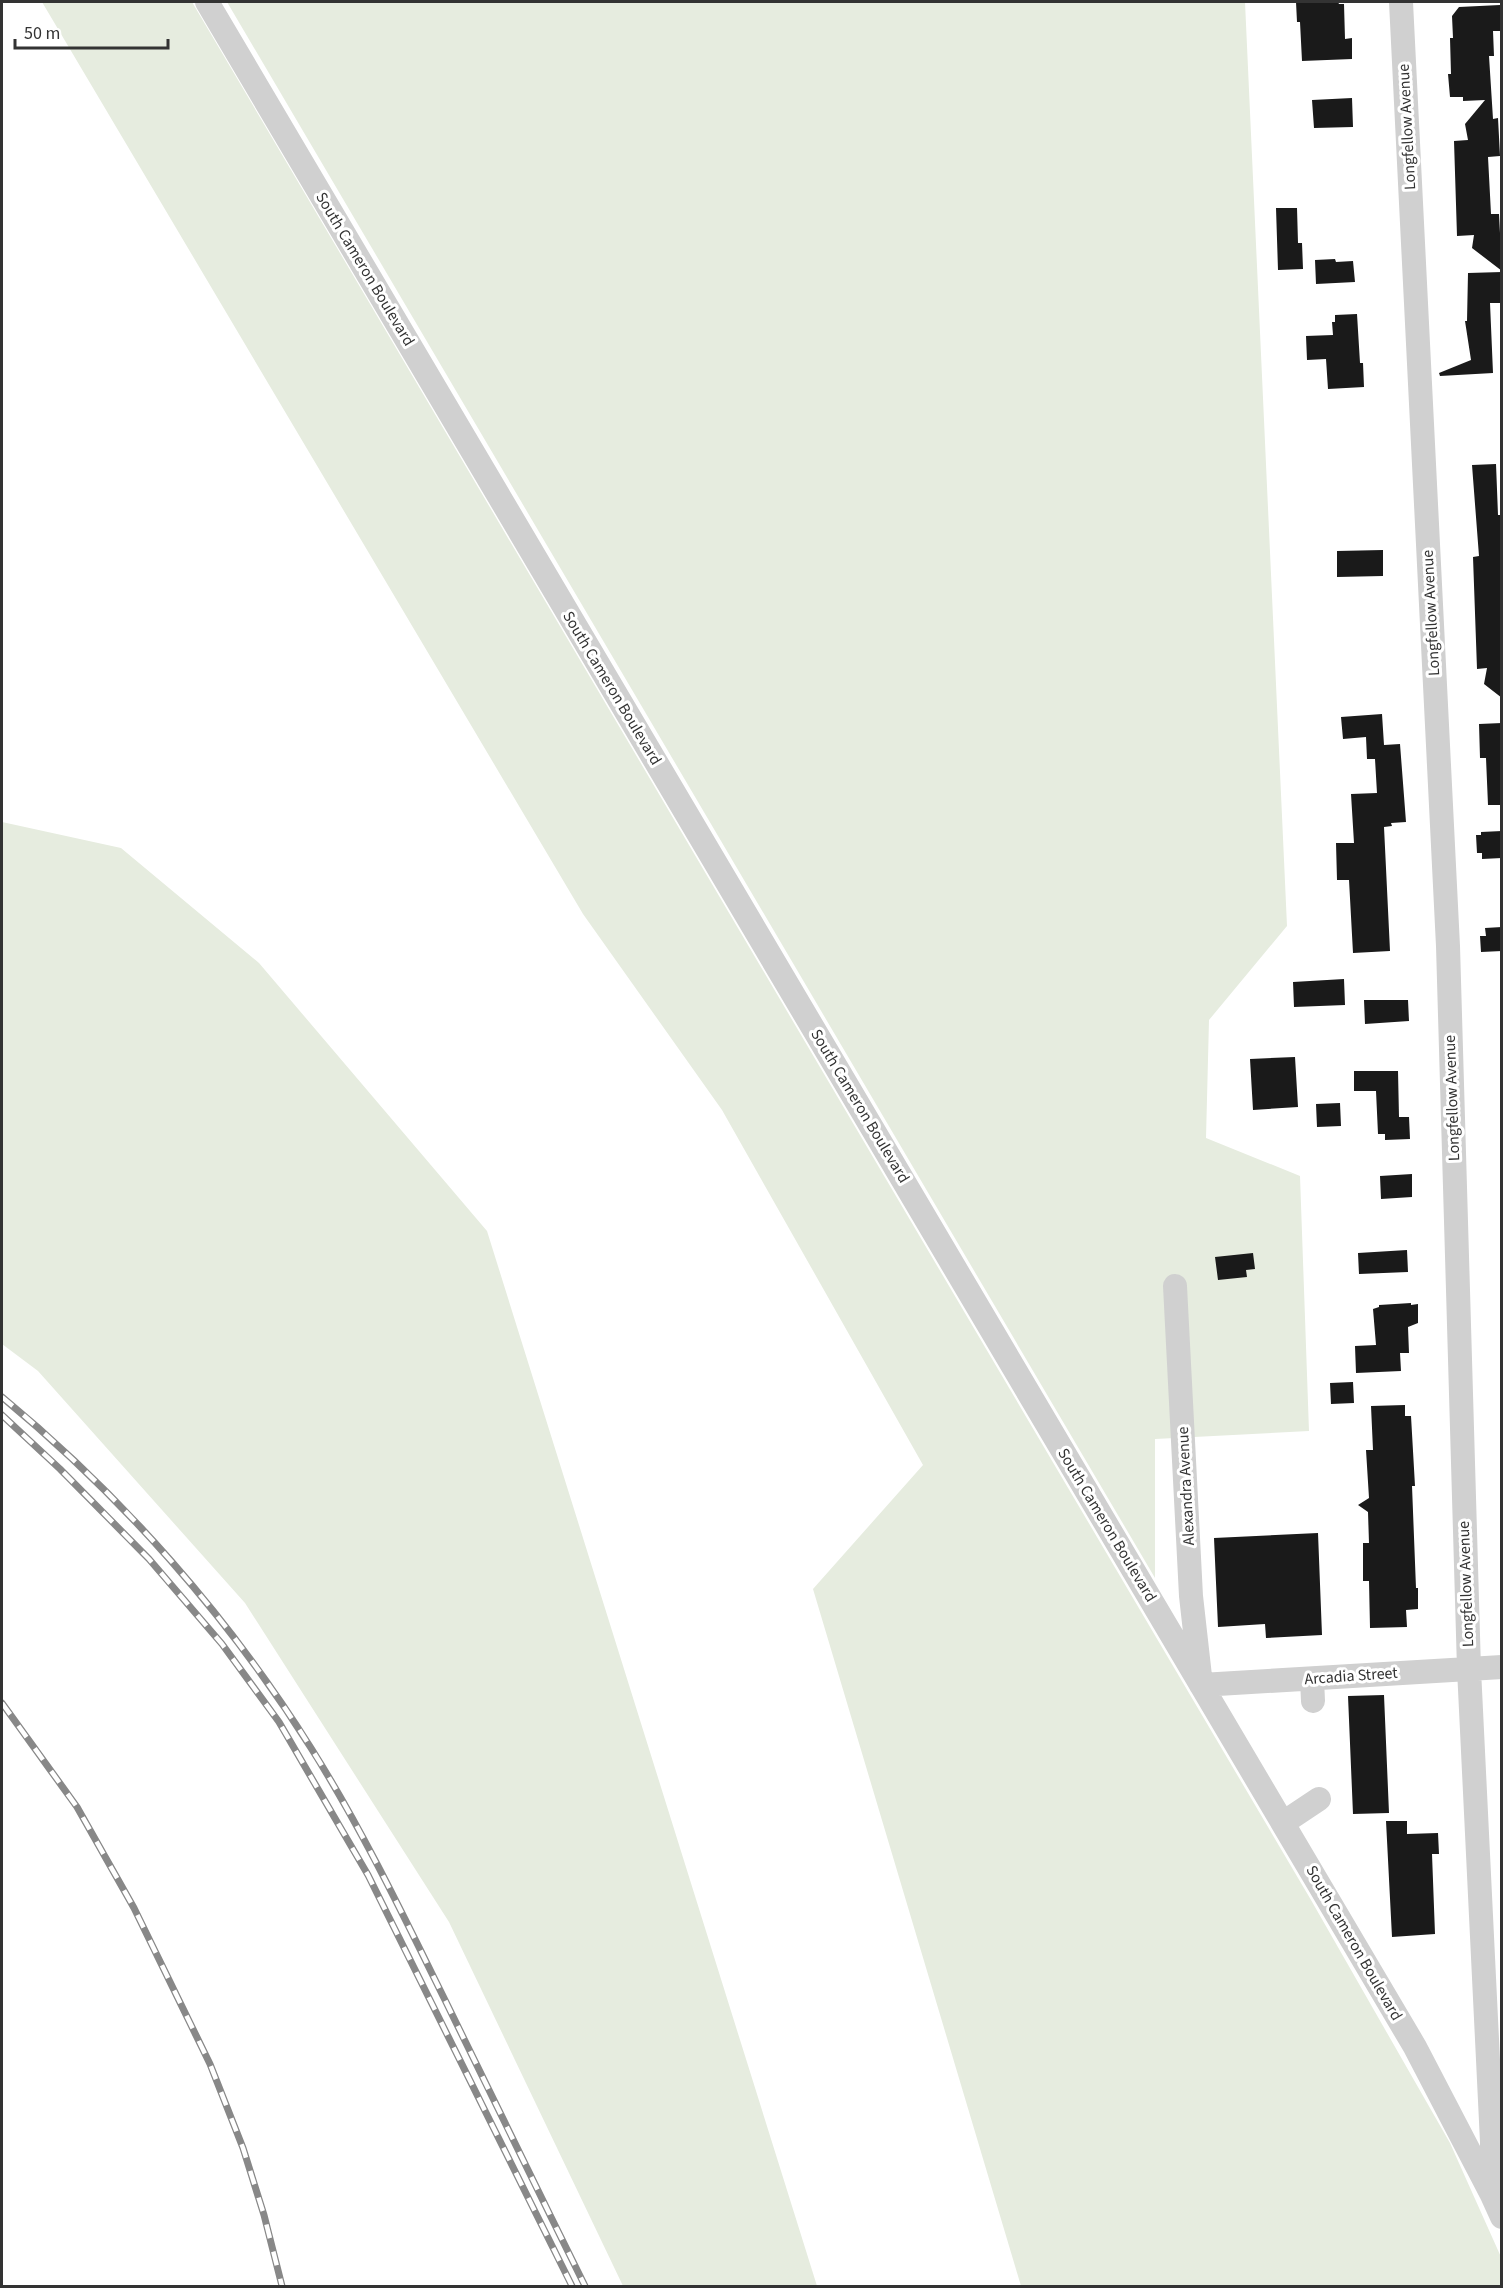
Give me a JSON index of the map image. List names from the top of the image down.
{
  "streets": {
    "street": [
      "Longfellow Avenue",
      "South Cameron Boulevard",
      "Alexandra Avenue",
      "Arcadia Street"
    ]
  },
  "crossings": [
    ["Longfellow Avenue", "South Cameron Boulevard"],
    ["Longfellow Avenue", "Arcadia Street"],
    ["South Cameron Boulevard", "Alexandra Avenue"],
    ["South Cameron Boulevard", "Arcadia Street"],
    ["Alexandra Avenue", "Arcadia Street"]
  ],
  "scale_bar": "50 m"
}
